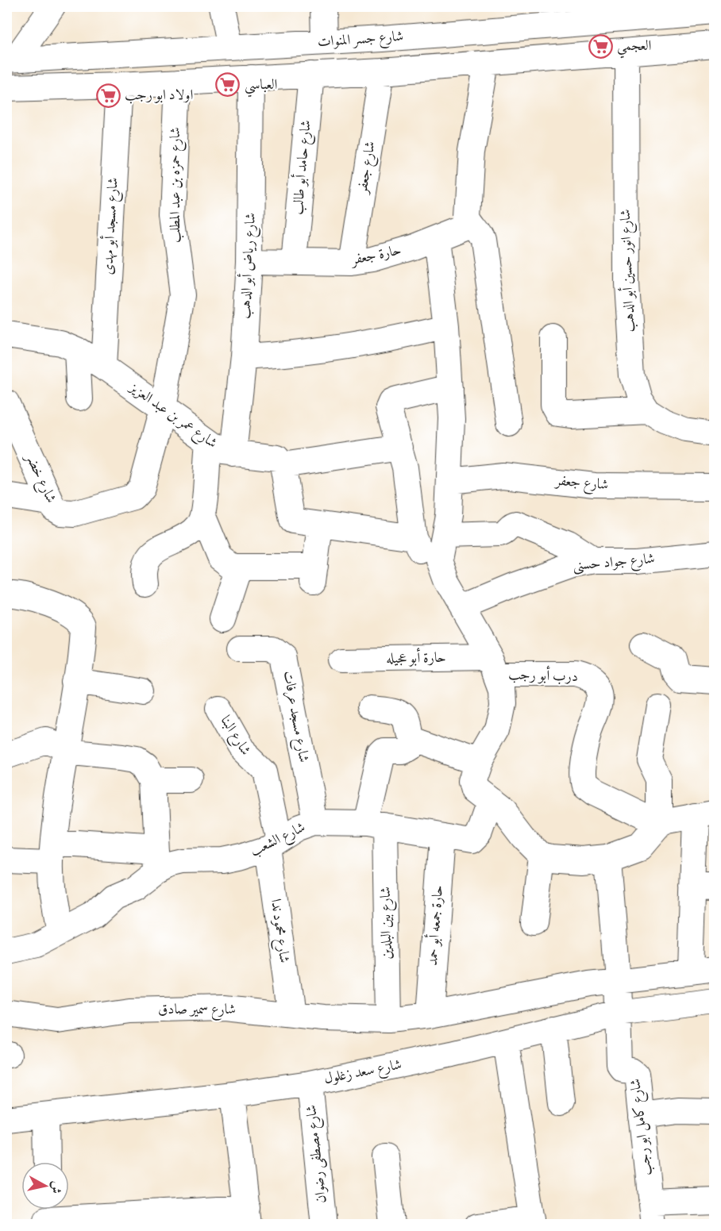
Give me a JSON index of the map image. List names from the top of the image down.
{
  "streets": {
    "street": [
      "شارع جسر المنوات",
      "شارع حامد أبو طالب",
      "شارع جعفر",
      "شارع حمزه بن عبد المطلب",
      "شارع مسجد أبو مهدى",
      "حارة جعفر",
      "شارع رياض أبو الدهب",
      "شارع انور حسين أبو الدهب",
      "شارع عمر بن عبد العزيز",
      "شارع خضر",
      "شارع جواد حسنى",
      "حارة أبو عجيله",
      "درب أبو رجب",
      "شارع مسجد عرفات",
      "شارع البنا",
      "شارع الشعب",
      "شارع بين البلدين",
      "حارة جمعه أبو حمد",
      "شارع محمود ندا",
      "شارع سمير صادق",
      "شارع سعد زغلول",
      "شارع كامل ابو رجب",
      "شارع مصطفى رضوان"
    ]
  },
  "crossings": [
    ["شارع حامد أبو طالب", "حارة جعفر"],
    ["شارع جعفر", "حارة جعفر"],
    ["شارع حمزه بن عبد المطلب", "شارع عمر بن عبد العزيز"],
    ["شارع حمزه بن عبد المطلب", "شارع خضر"],
    ["شارع مسجد أبو مهدى", "شارع عمر بن عبد العزيز"],
    ["حارة جعفر", "شارع رياض أبو الدهب"],
    ["شارع رياض أبو الدهب", "شارع عمر بن عبد العزيز"],
    ["حارة أبو عجيله", "درب أبو رجب"],
    ["شارع مسجد عرفات", "شارع الشعب"],
    ["شارع البنا", "شارع الشعب"],
    ["شارع البنا", "شارع محمود ندا"],
    ["شارع الشعب", "شارع بين البلدين"],
    ["شارع الشعب", "حارة جمعه أبو حمد"],
    ["شارع الشعب", "شارع محمود ندا"],
    ["شارع بين البلدين", "شارع سمير صادق"],
    ["شارع محمود ندا", "شارع سمير صادق"],
    ["شارع سعد زغلول", "شارع كامل ابو رجب"],
    ["شارع سعد زغلول", "شارع مصطفى رضوان"]
  ],
  "places": {
    "supermarket": ["العجمي", "العباسي", "اولاد ابو رجب"]
  },
  "north": "right"
}
